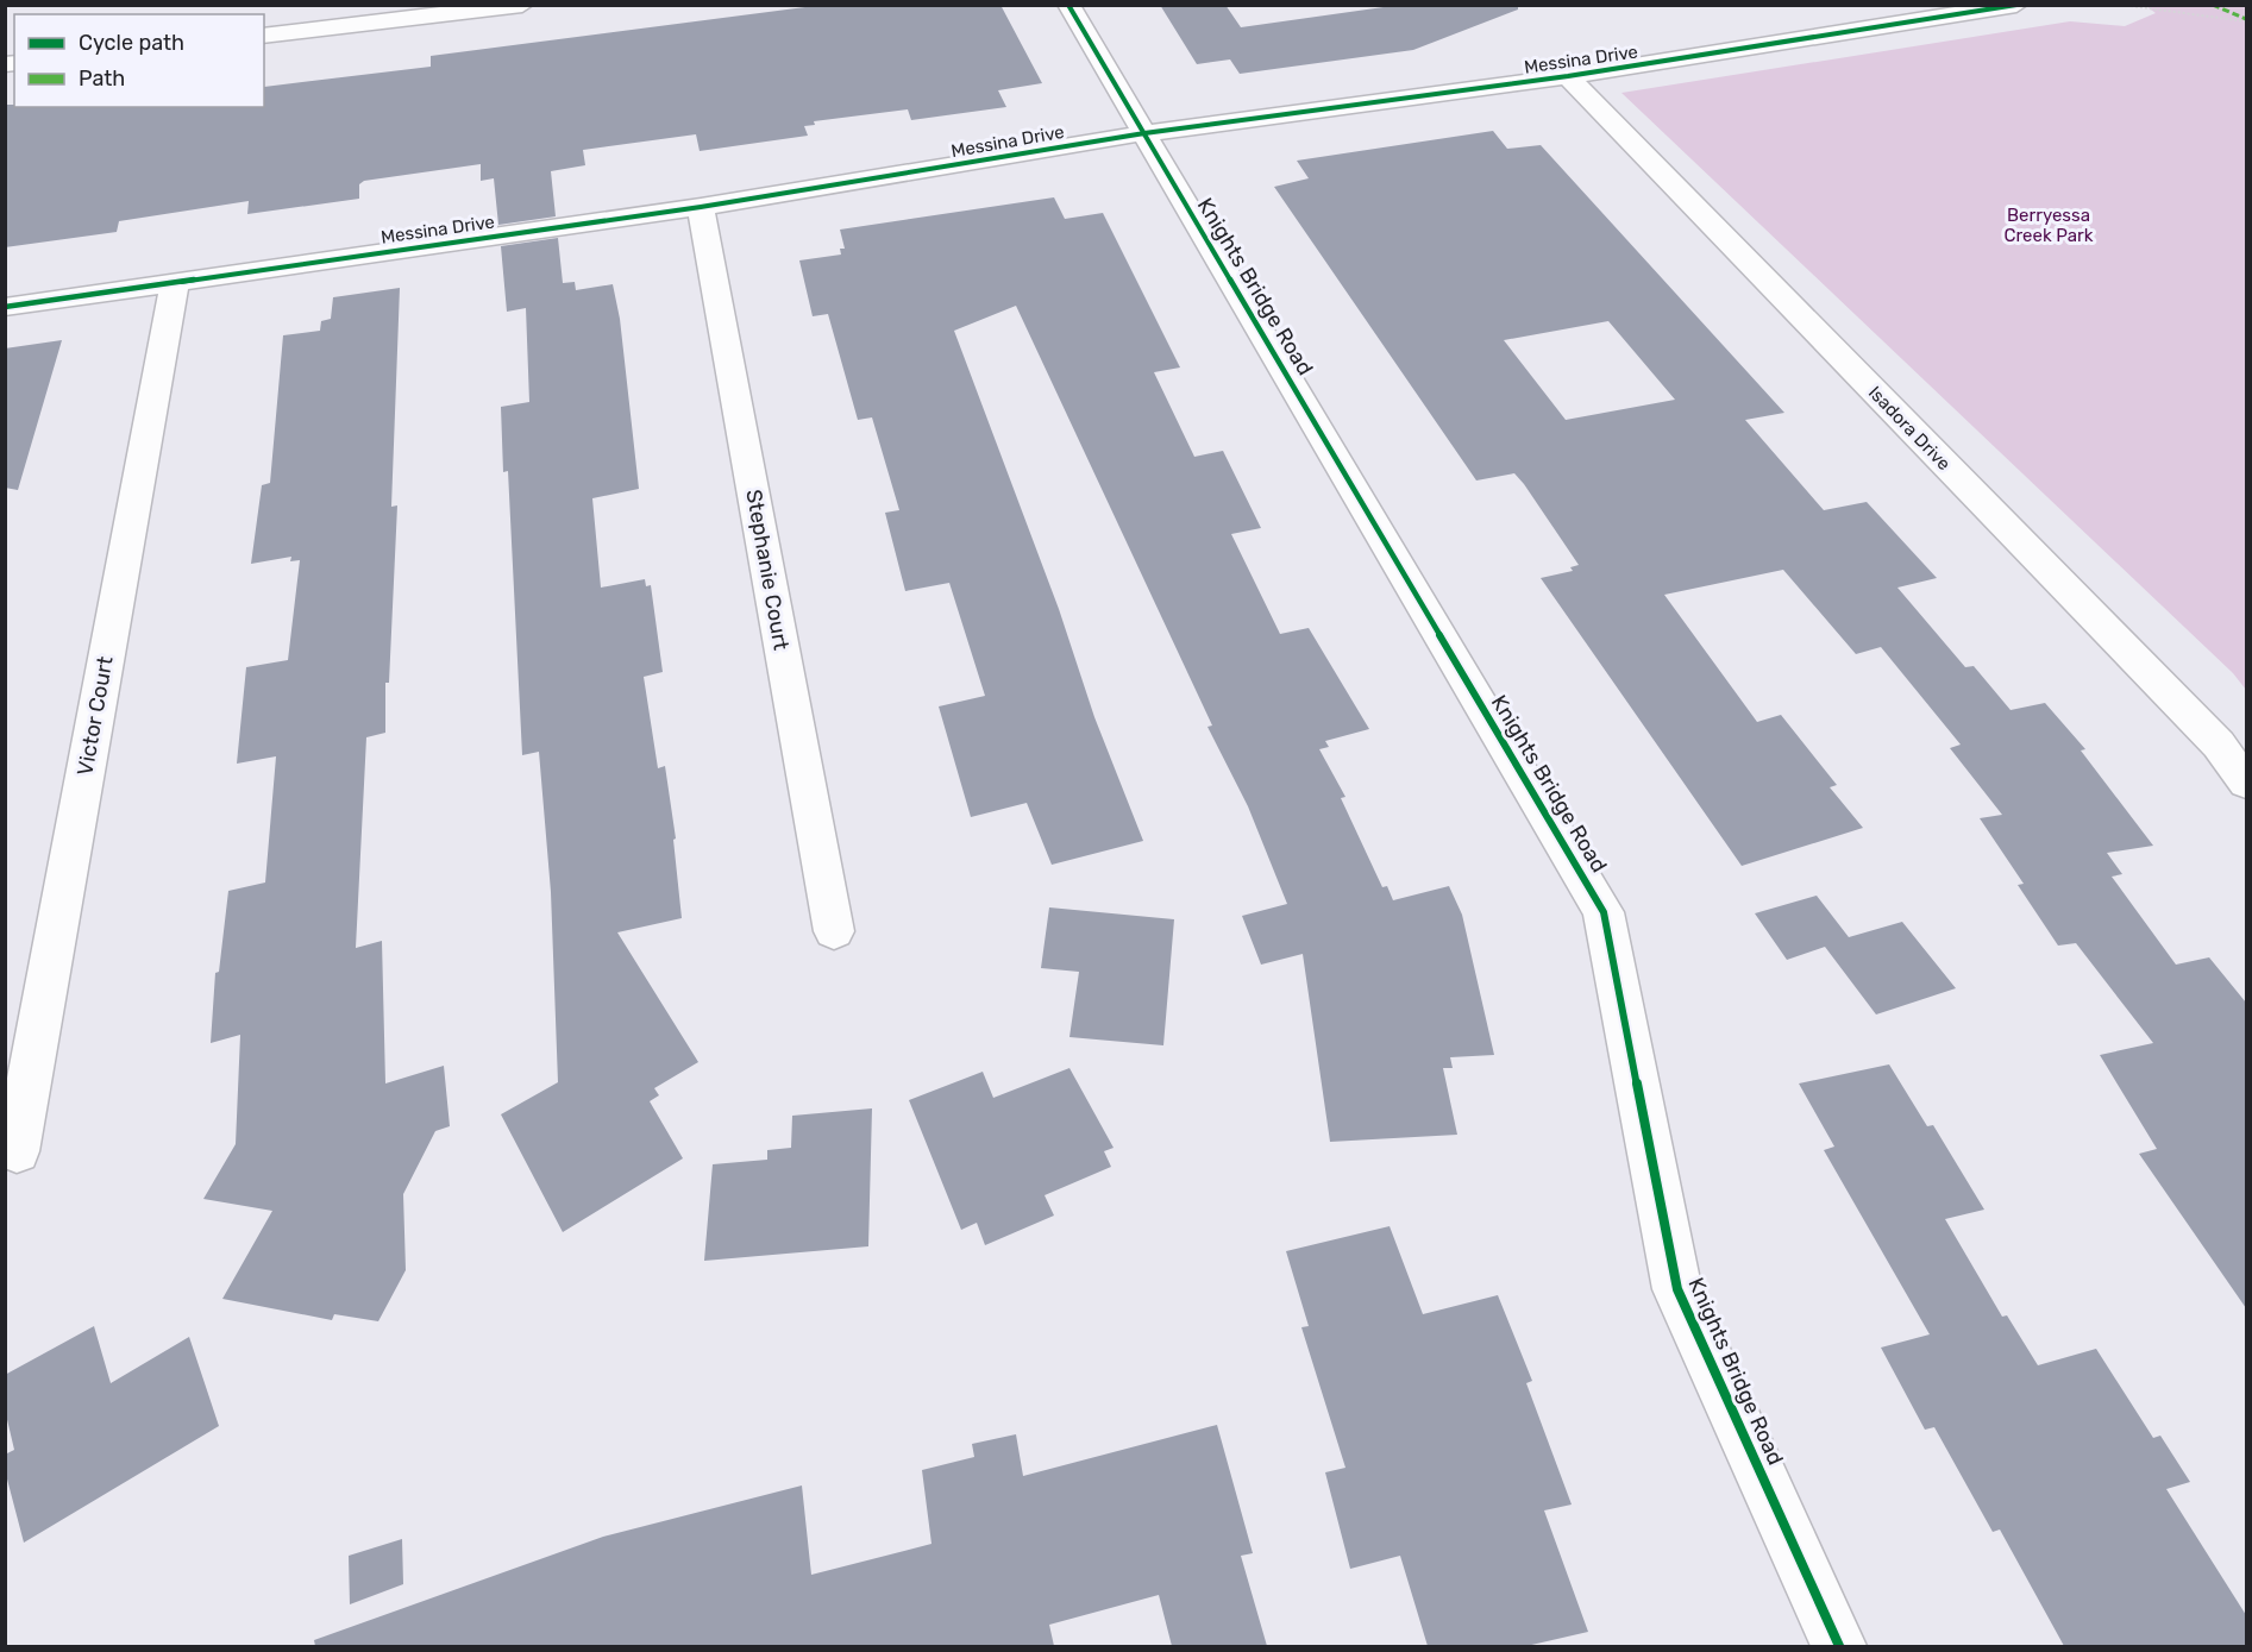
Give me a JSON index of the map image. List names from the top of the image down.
{
  "streets": {
    "street": [
      "Messina Drive",
      "Knights Bridge Road",
      "Isadora Drive",
      "Stephanie Court",
      "Victor Court"
    ]
  },
  "crossings": [
    ["Messina Drive", "Knights Bridge Road"],
    ["Messina Drive", "Isadora Drive"],
    ["Messina Drive", "Stephanie Court"],
    ["Messina Drive", "Victor Court"]
  ],
  "parks": ["Berryessa Creek Park"],
  "legend": ["Cycle path", "Path"]
}
